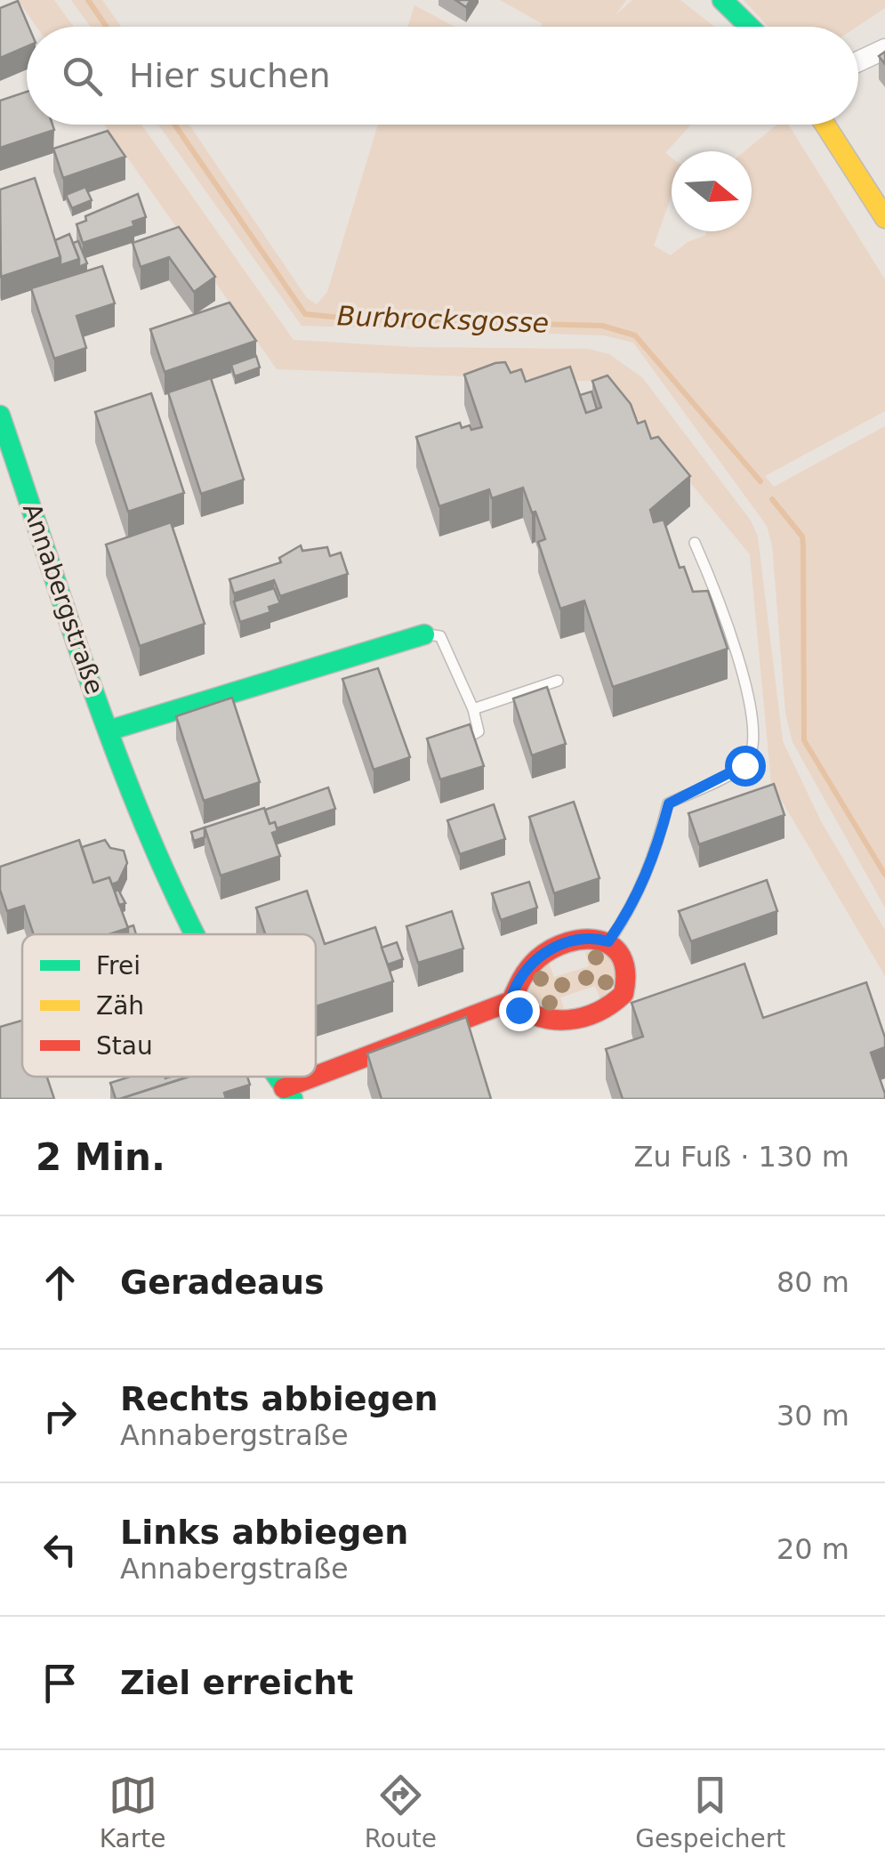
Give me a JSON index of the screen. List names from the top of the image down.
{
  "streets": {
    "street": ["Annabergstraße"]
  },
  "water": ["Burbrocksgosse"],
  "legend": ["Frei", "Zäh", "Stau"],
  "north": "right",
  "page": {
    "search": "Hier suchen",
    "heading": ["2 Min.", "Zu Fuß · 130 m"],
    "list": [
      ["Geradeaus", "80 m"],
      ["Rechts abbiegen", "Annabergstraße", "30 m"],
      ["Links abbiegen", "Annabergstraße", "20 m"],
      "Ziel erreicht"
    ],
    "nav": ["Karte", "Route", "Gespeichert"]
  }
}
